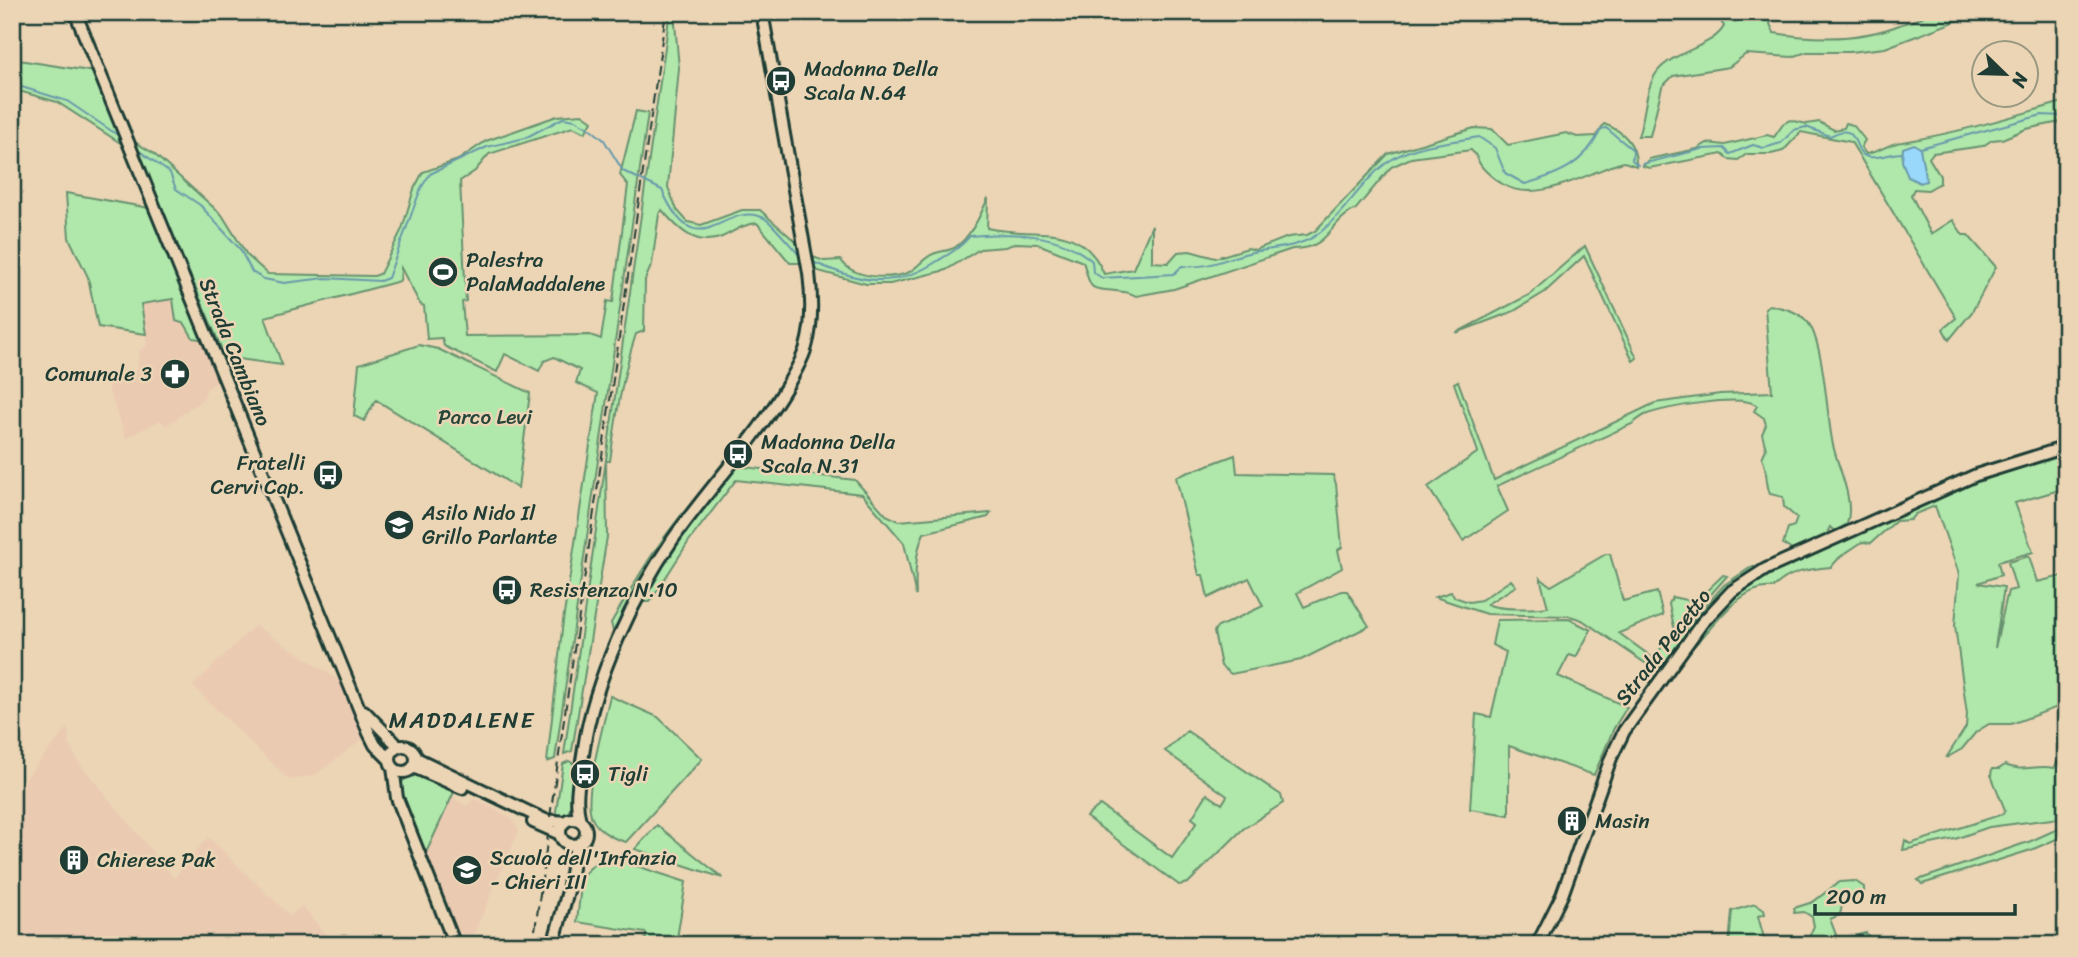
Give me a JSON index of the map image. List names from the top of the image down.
{
  "streets": {
    "main road": ["Strada Cambiano", "Strada Pecetto"]
  },
  "districts": ["MADDALENE"],
  "parks": ["Parco Levi"],
  "places": {
    "bus stop": [
      "Madonna Della Scala N.64",
      "Madonna Della Scala N.31",
      "Fratelli Cervi Cap.",
      "Resistenza N.10",
      "Tigli"
    ],
    "sports": ["Palestra PalaMaddalene"],
    "pharmacy": ["Comunale 3"],
    "school or university": ["Asilo Nido Il Grillo Parlante", "Scuola dell'Infanzia - Chieri III"],
    "building": ["Masin", "Chierese Pak"]
  },
  "scale_bar": "200 m",
  "north": "bottom right"
}
